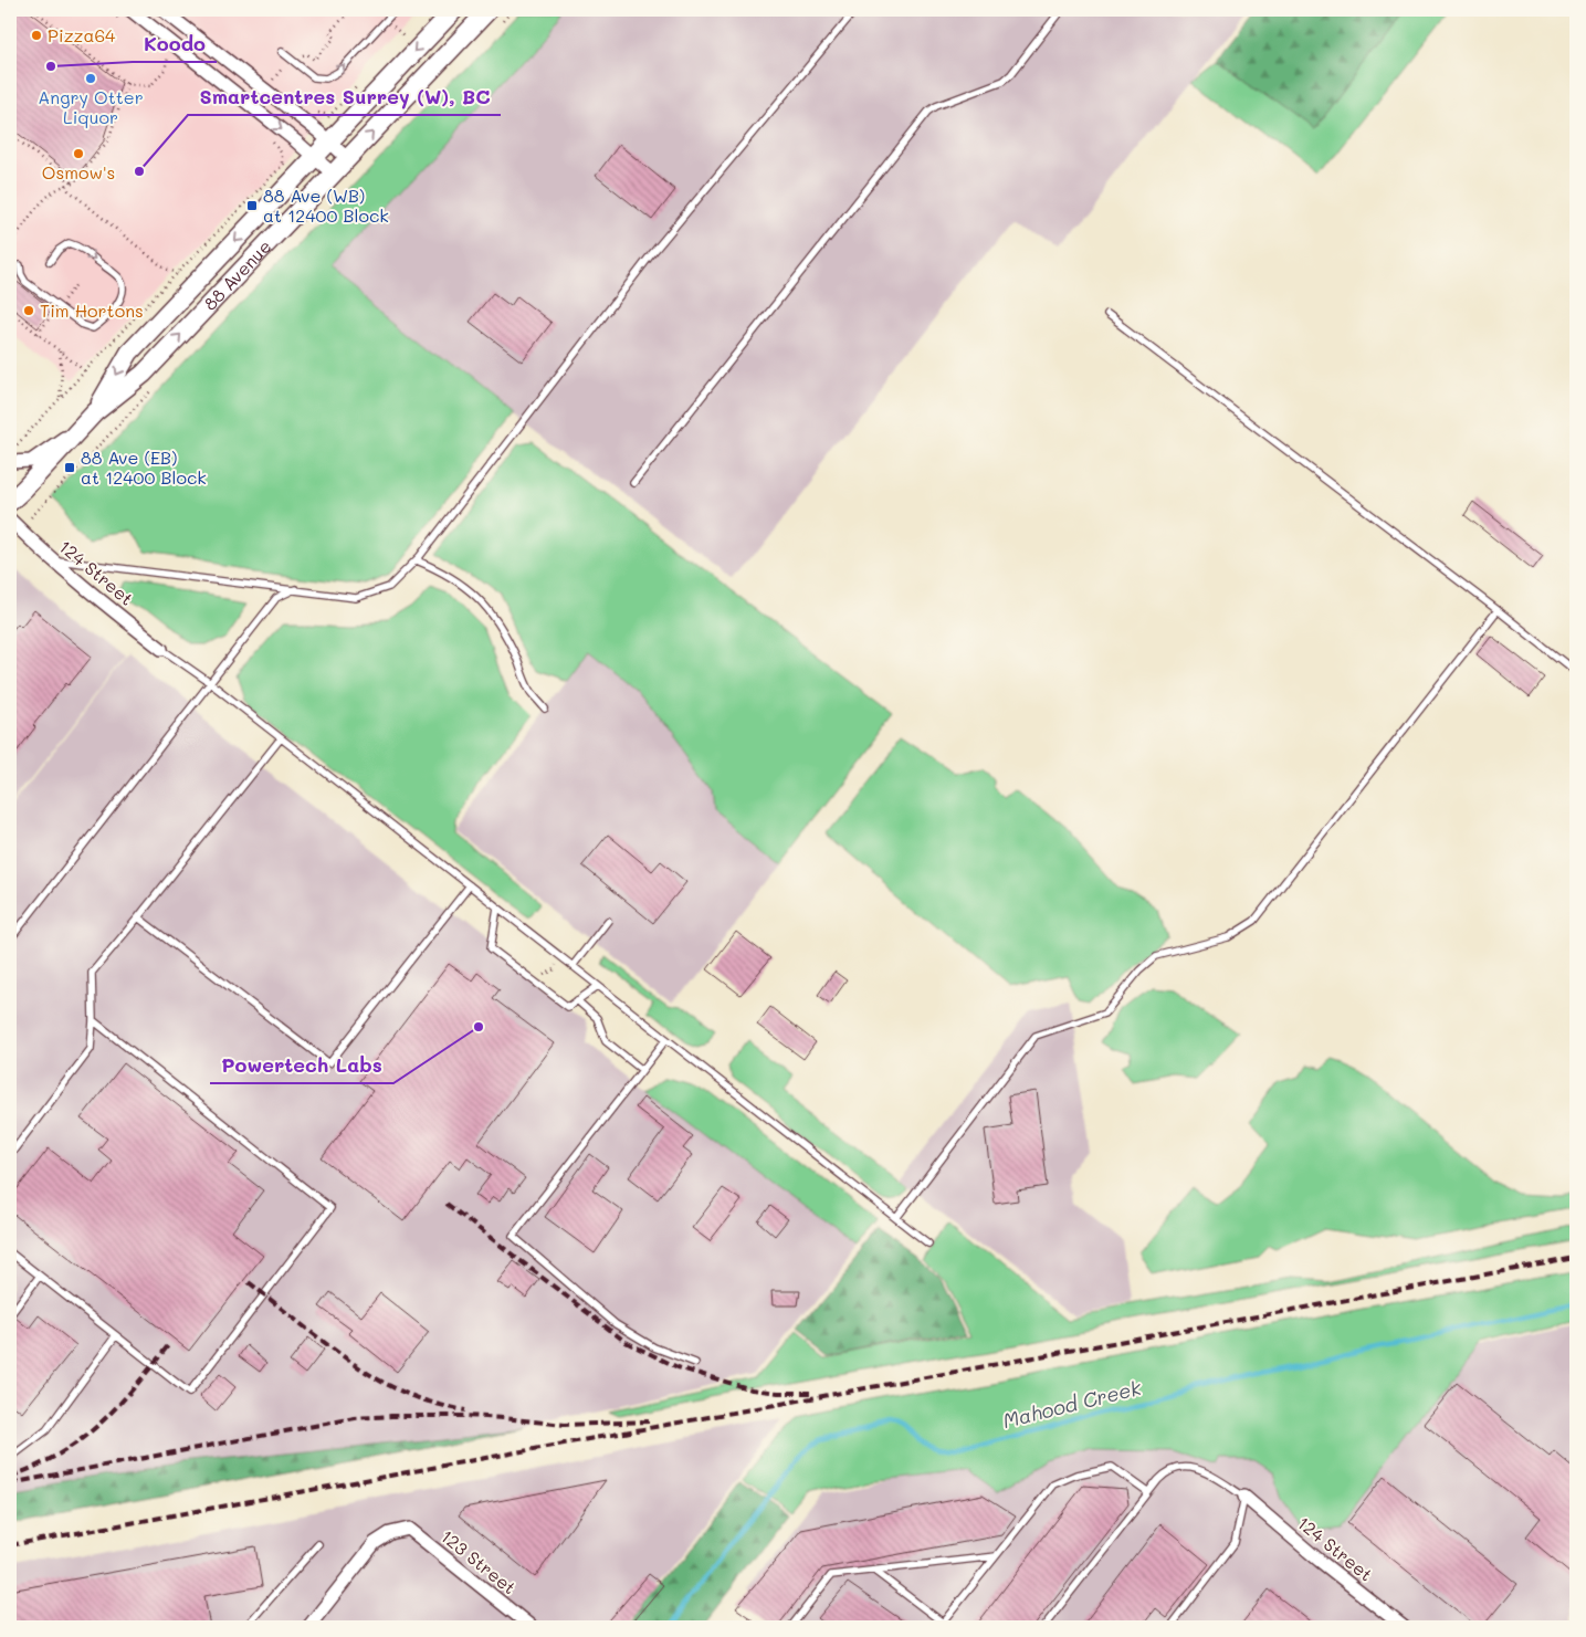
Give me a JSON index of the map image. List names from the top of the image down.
{
  "streets": {
    "main road": ["88 Avenue"],
    "street": ["124 Street", "123 Street"]
  },
  "water": ["Mahood Creek"],
  "places": {
    "other": [
      "Pizza64",
      "Koodo",
      "Angry Otter Liquor",
      "Osmow's",
      "Smartcentres Surrey (W), BC",
      "Tim Hortons",
      "Powertech Labs"
    ],
    "transit": ["88 Ave (WB) at 12400 Block", "88 Ave (EB) at 12400 Block"]
  }
}
